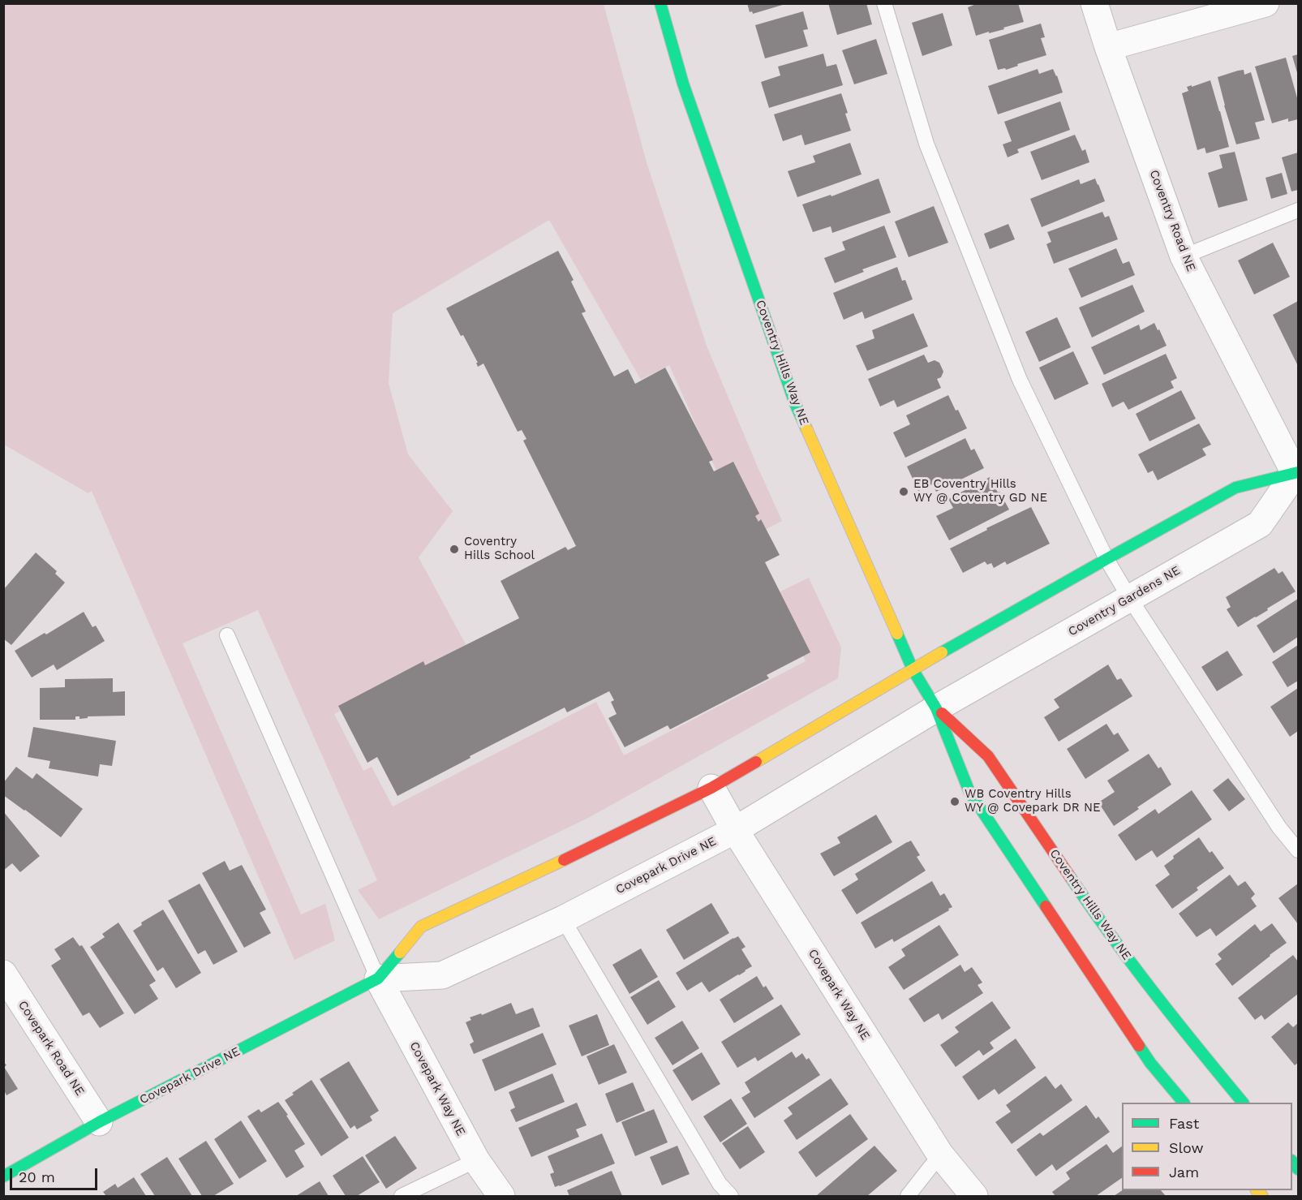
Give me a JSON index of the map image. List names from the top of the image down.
{
  "streets": {
    "street": [
      "Coventry Road NE",
      "Coventry Hills Way NE",
      "Coventry Gardens NE",
      "Covepark Drive NE",
      "Covepark Way NE",
      "Covepark Road NE"
    ]
  },
  "crossings": [
    ["Coventry Road NE", "Coventry Gardens NE"],
    ["Coventry Hills Way NE", "Coventry Gardens NE"],
    ["Coventry Hills Way NE", "Covepark Drive NE"],
    ["Coventry Gardens NE", "Covepark Drive NE"],
    ["Covepark Drive NE", "Covepark Way NE"],
    ["Covepark Drive NE", "Covepark Road NE"]
  ],
  "places": ["EB Coventry Hills WY @ Coventry GD NE", "Coventry Hills School", "WB Coventry Hills WY @ Covepark DR NE"],
  "legend": ["Fast", "Slow", "Jam"],
  "scale_bar": "20 m"
}
